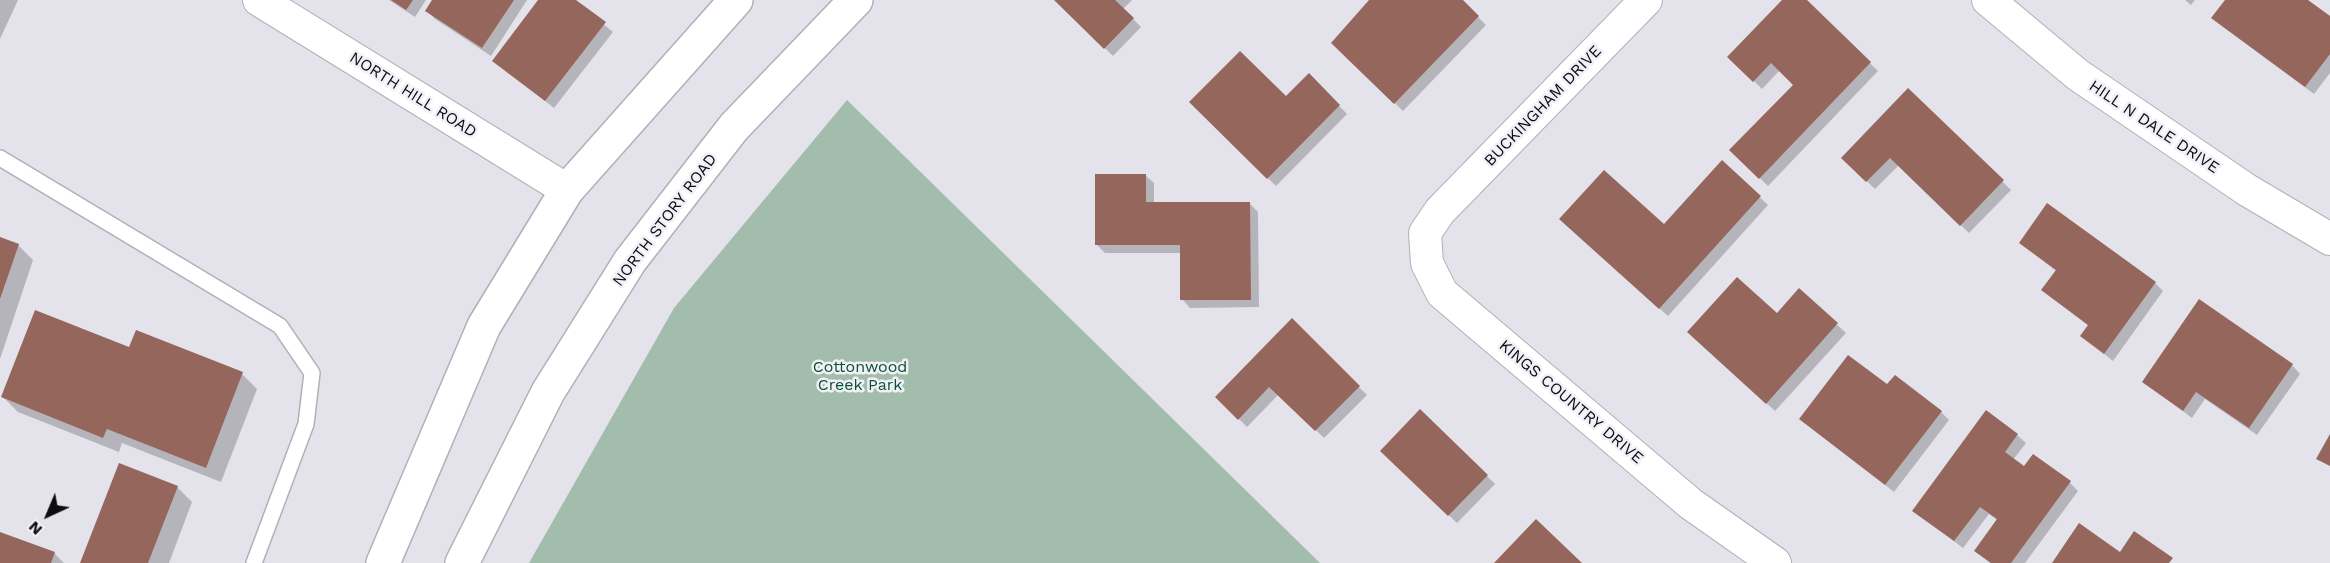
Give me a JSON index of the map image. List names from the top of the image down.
{
  "streets": {
    "main road": ["NORTH STORY ROAD"],
    "street": [
      "NORTH HILL ROAD",
      "BUCKINGHAM DRIVE",
      "HILL N DALE DRIVE",
      "KINGS COUNTRY DRIVE"
    ]
  },
  "crossings": [
    ["BUCKINGHAM DRIVE", "KINGS COUNTRY DRIVE"]
  ],
  "parks": ["Cottonwood Creek Park"],
  "north": "bottom left"
}
